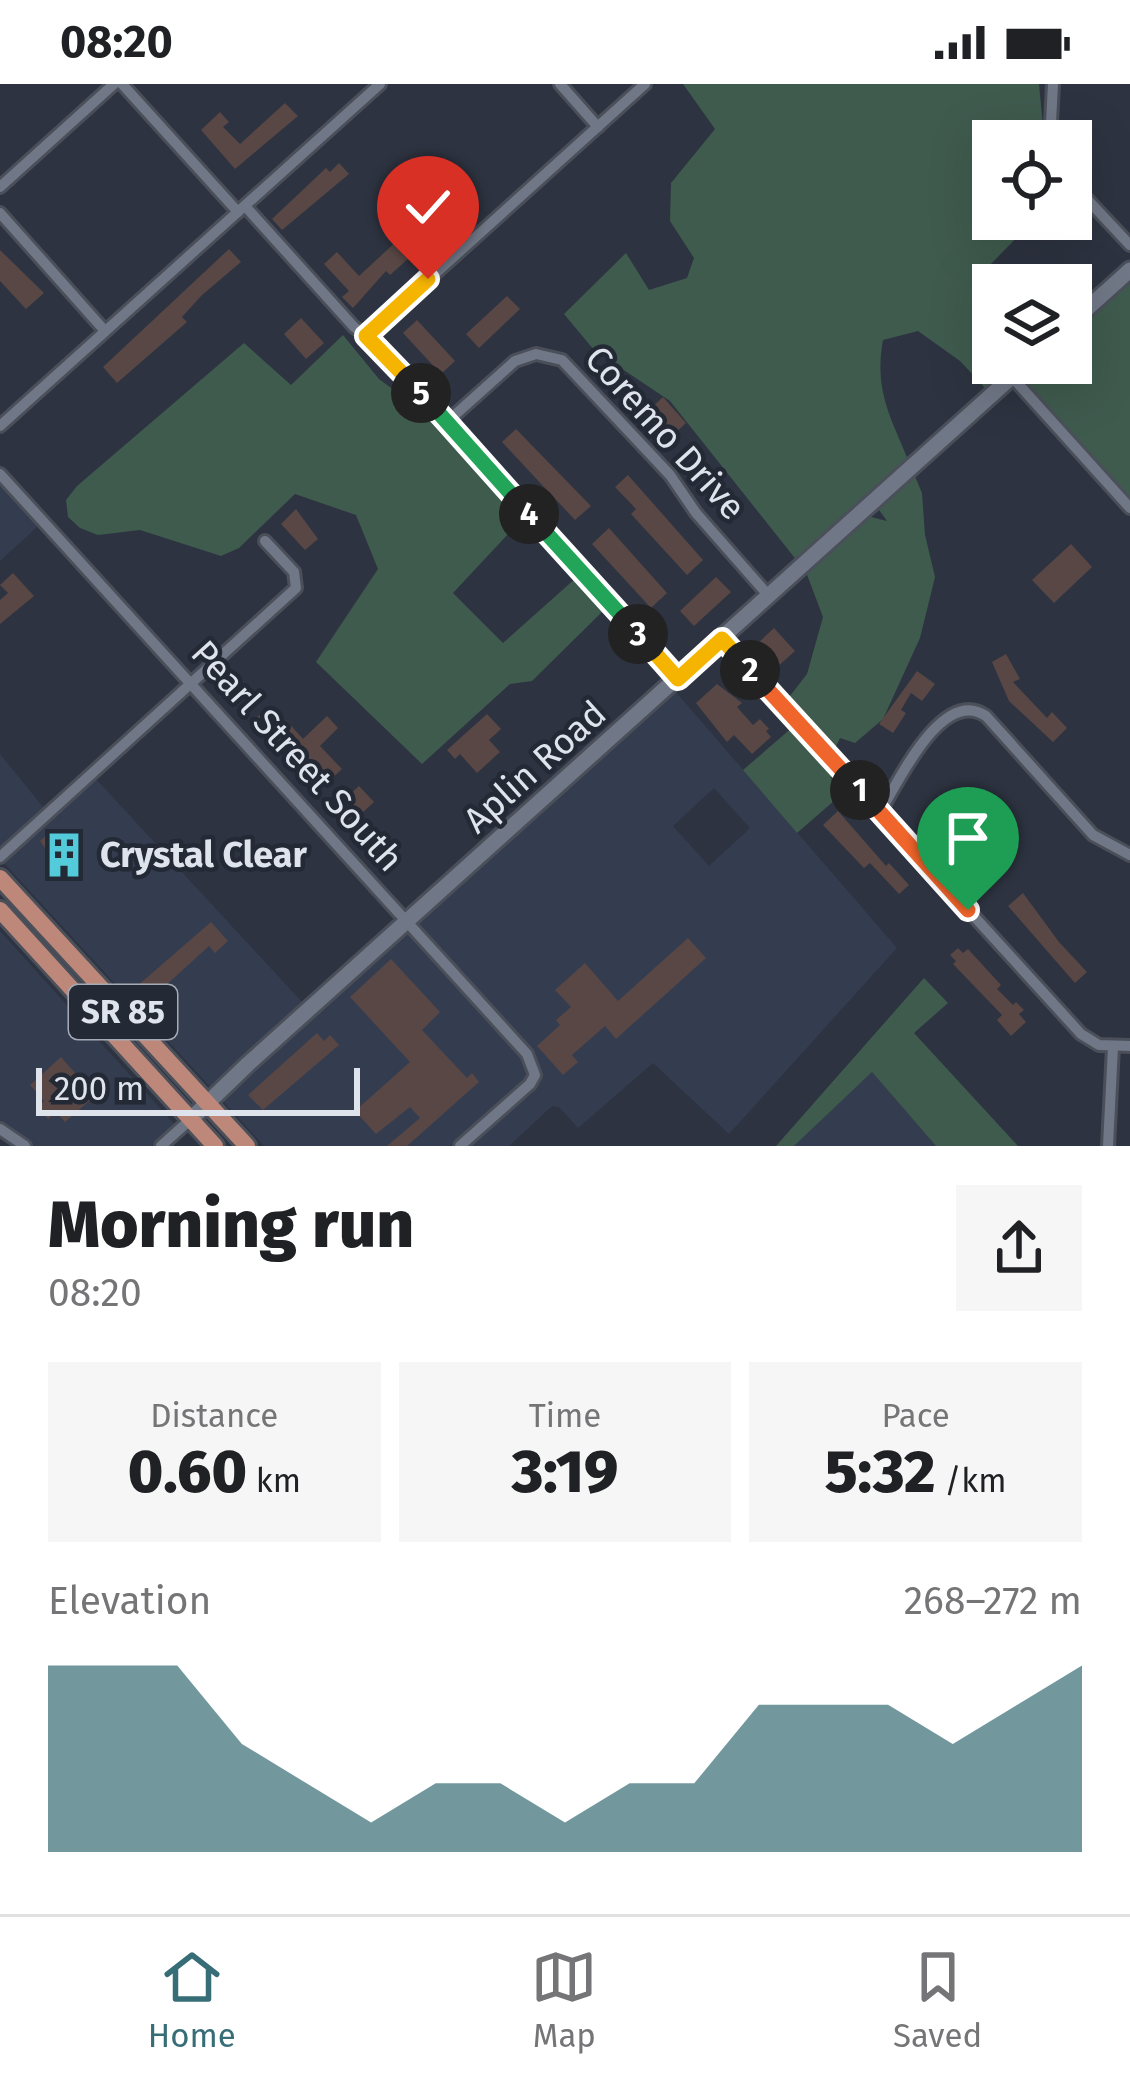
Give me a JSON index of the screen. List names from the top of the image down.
{
  "streets": {
    "main road": ["SR 85"],
    "street": ["Coremo Drive", "Pearl Street South", "Aplin Road"]
  },
  "crossings": [
    ["Coremo Drive", "Aplin Road"],
    ["Pearl Street South", "Aplin Road"],
    ["Aplin Road", "SR 85"]
  ],
  "places": {
    "building": ["Crystal Clear"]
  },
  "scale_bar": "200 m",
  "page": {
    "status": "08:20",
    "pins": [
      "5",
      "4",
      "3",
      "2",
      "1"
    ],
    "scale": "200 m",
    "heading": ["Morning run", "08:20"],
    "stats": [
      ["Distance", "0.60 km"],
      ["Time", "3:19"],
      ["Pace", "5:32 /km"]
    ],
    "chart": ["Elevation", "268–272 m"],
    "tabs": ["Home", "Map", "Saved"]
  }
}
